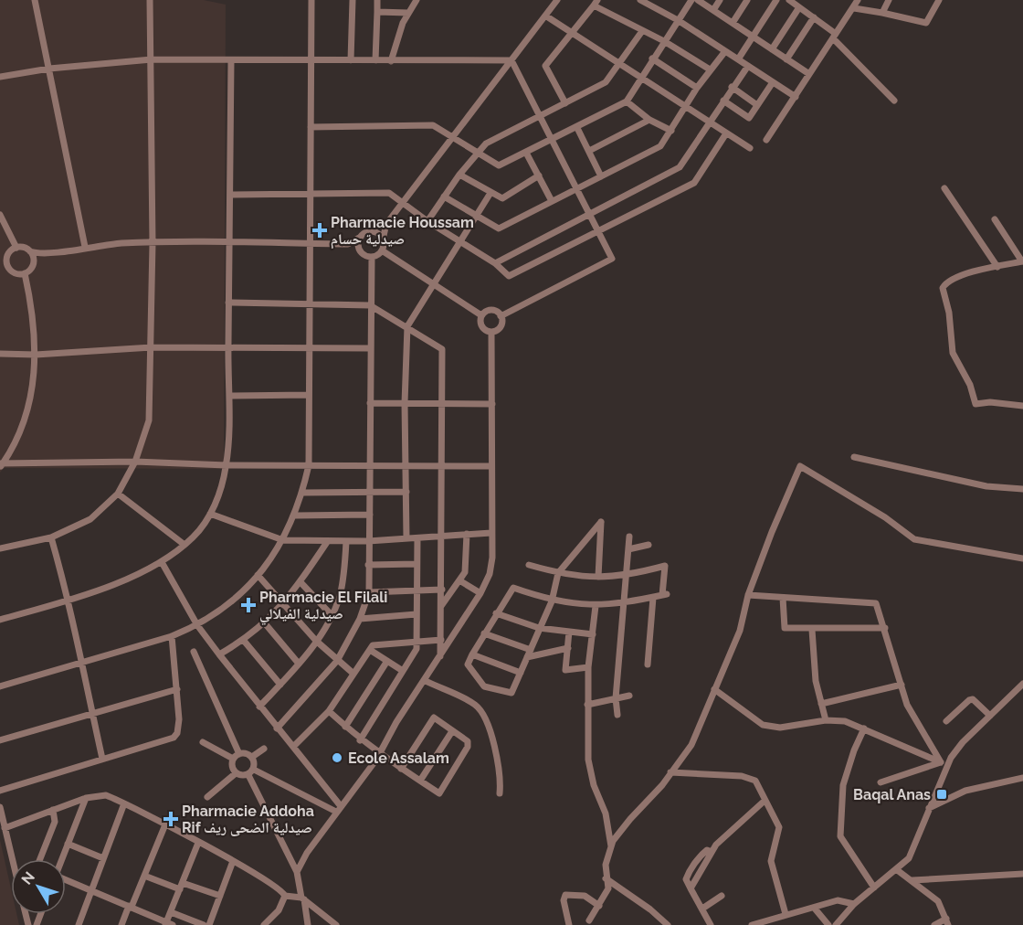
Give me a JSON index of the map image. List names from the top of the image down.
{
  "places": {
    "health": ["Pharmacie Houssam صيدلية حسام", "Pharmacie El Filali صيدلية الفيلالي", "Pharmacie Addoha Rif صيدلية الضحى ريف"],
    "other": ["Ecole Assalam"],
    "transit": ["Baqal Anas"]
  },
  "north": "top left"
}
